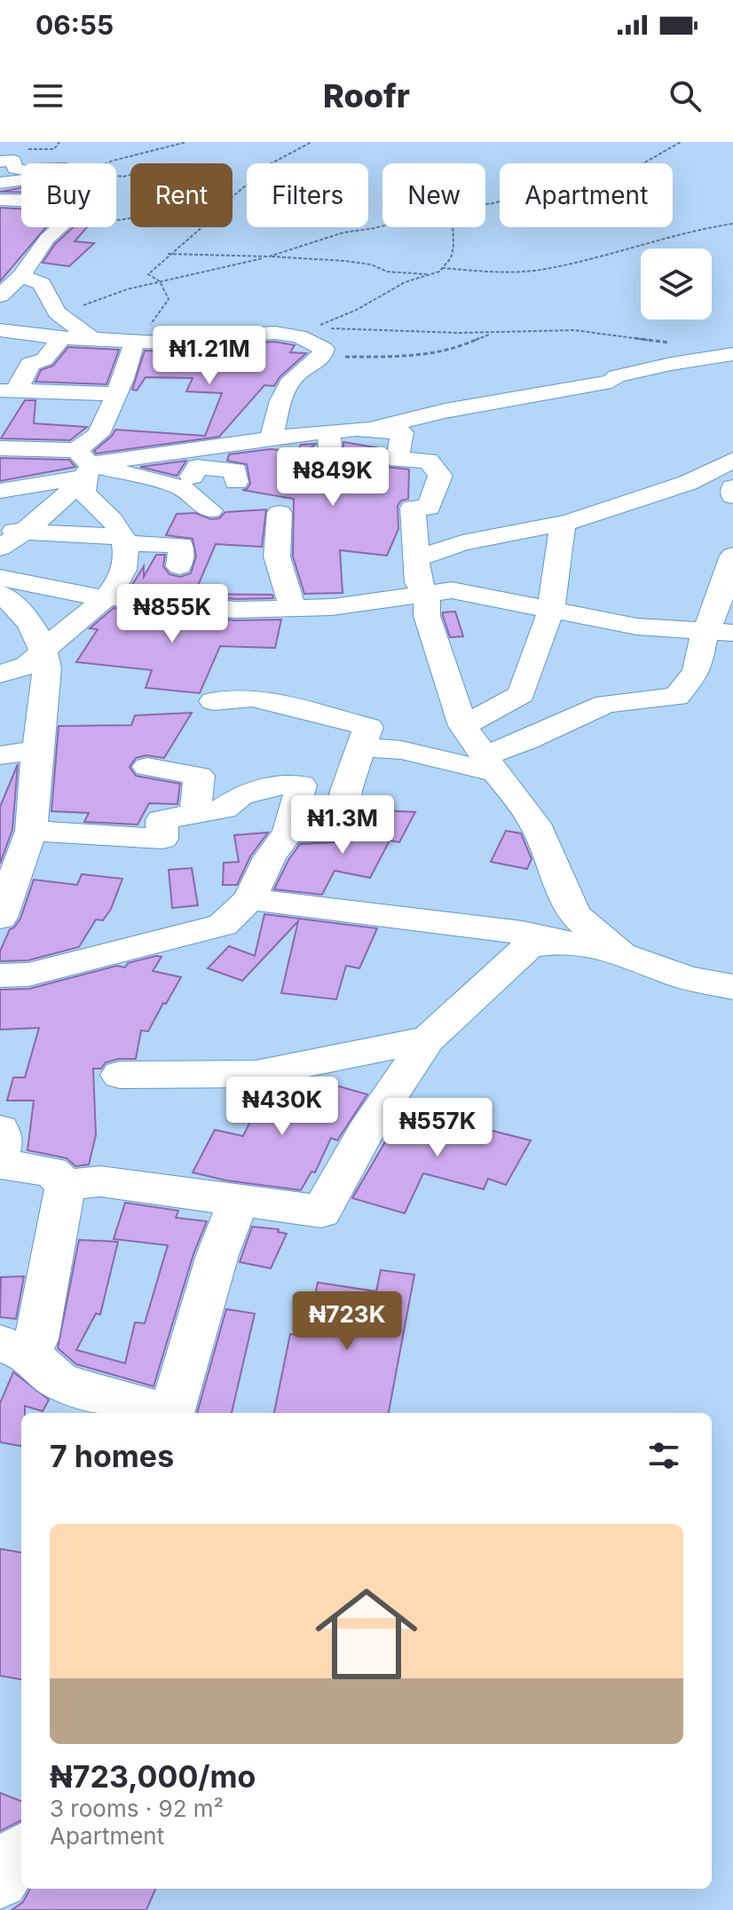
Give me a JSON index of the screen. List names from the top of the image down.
{
  "page": {
    "status": "06:55",
    "header": "Roofr",
    "chip": [
      "Buy",
      "Rent",
      "Filters",
      "New",
      "Apartment"
    ],
    "price": [
      "₦1.21M",
      "₦849K",
      "₦855K",
      "₦1.3M",
      "₦430K",
      "₦557K",
      "₦723K"
    ],
    "heading": "7 homes",
    "list": [
      {
        "name": "₦723,000/mo",
        "note": "3 rooms · 92 m² · Apartment"
      }
    ]
  }
}
